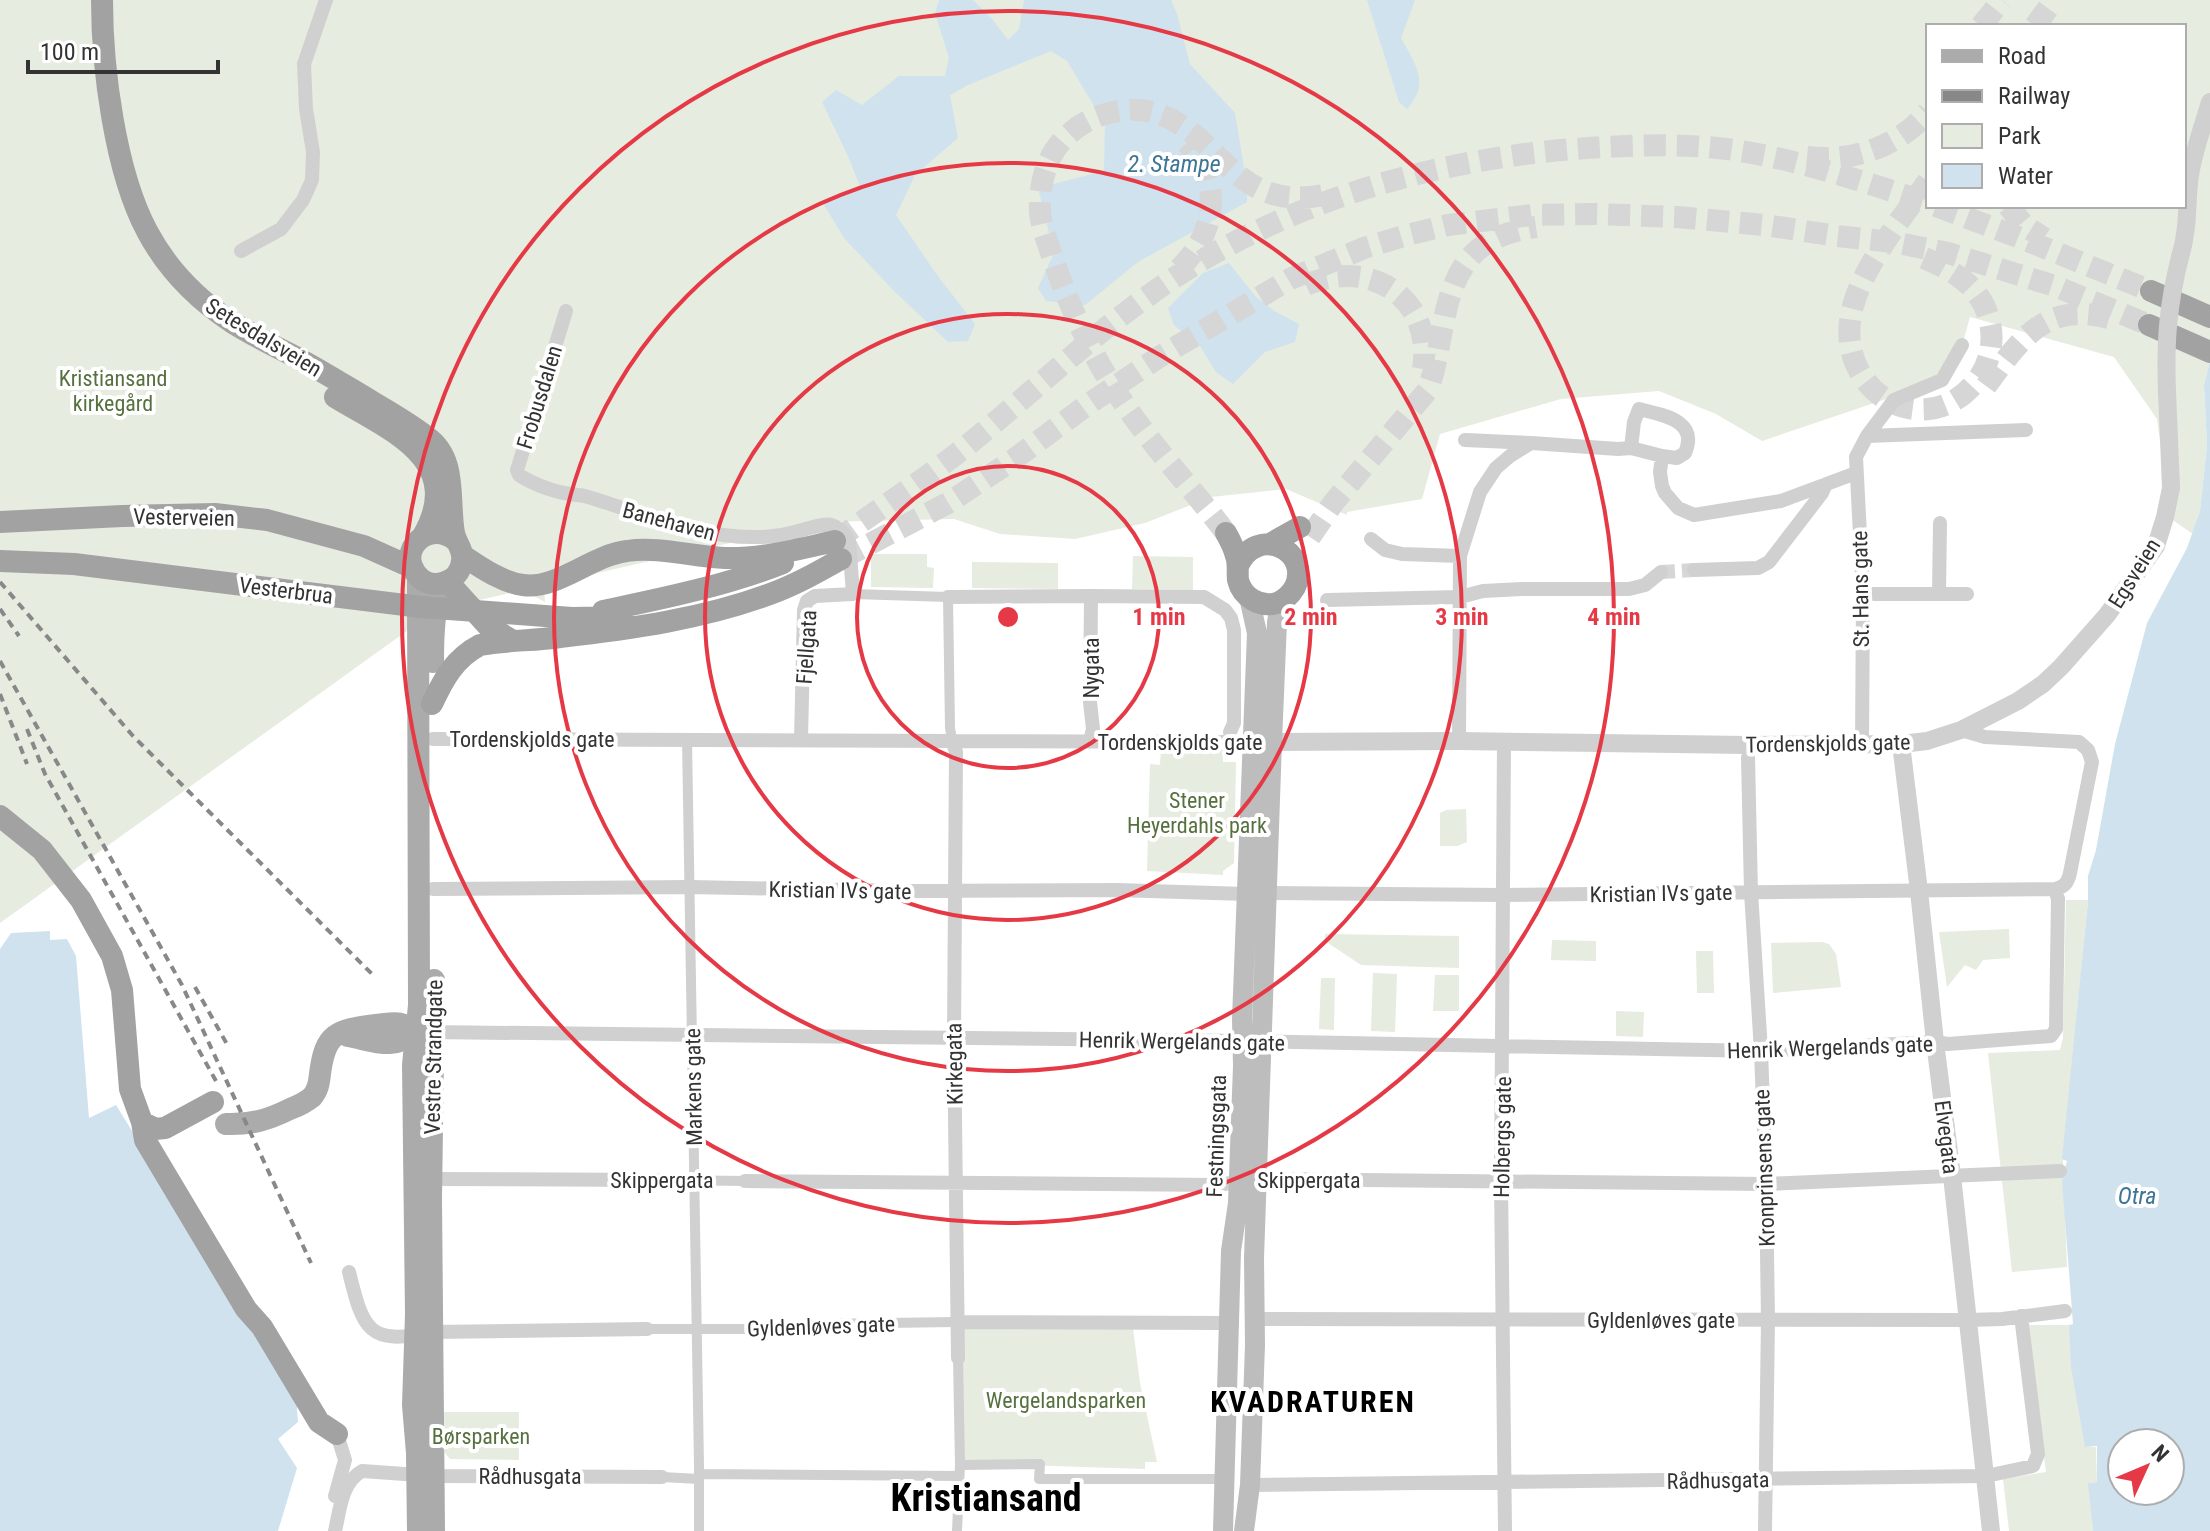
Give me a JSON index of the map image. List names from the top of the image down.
{
  "streets": {
    "highway": ["Setesdalsveien", "Vesterveien", "Vesterbrua"],
    "main road": ["Vestre Strandgate", "Festningsgata"],
    "street": [
      "Frobusdalen",
      "Banehaven",
      "Egsveien",
      "St. Hans gate",
      "Fjellgata",
      "Nygata",
      "Tordenskjolds gate",
      "Kristian IVs gate",
      "Henrik Wergelands gate",
      "Kirkegata",
      "Markens gate",
      "Holbergs gate",
      "Elvegata",
      "Kronprinsens gate",
      "Skippergata",
      "Gyldenløves gate",
      "Rådhusgata"
    ]
  },
  "crossings": [
    ["Setesdalsveien", "Vesterveien"],
    ["Setesdalsveien", "Vestre Strandgate"],
    ["Frobusdalen", "Banehaven"],
    ["Vesterveien", "Vestre Strandgate"],
    ["Banehaven", "Fjellgata"],
    ["Egsveien", "Tordenskjolds gate"],
    ["St. Hans gate", "Tordenskjolds gate"],
    ["Fjellgata", "Tordenskjolds gate"],
    ["Nygata", "Tordenskjolds gate"],
    ["Tordenskjolds gate", "Vestre Strandgate"],
    ["Tordenskjolds gate", "Kirkegata"],
    ["Tordenskjolds gate", "Markens gate"],
    ["Tordenskjolds gate", "Festningsgata"],
    ["Tordenskjolds gate", "Holbergs gate"],
    ["Tordenskjolds gate", "Elvegata"],
    ["Kristian IVs gate", "Vestre Strandgate"],
    ["Kristian IVs gate", "Kirkegata"],
    ["Kristian IVs gate", "Markens gate"],
    ["Kristian IVs gate", "Festningsgata"],
    ["Kristian IVs gate", "Holbergs gate"],
    ["Kristian IVs gate", "Elvegata"],
    ["Kristian IVs gate", "Kronprinsens gate"],
    ["Henrik Wergelands gate", "Vestre Strandgate"],
    ["Henrik Wergelands gate", "Kirkegata"],
    ["Henrik Wergelands gate", "Markens gate"],
    ["Henrik Wergelands gate", "Festningsgata"],
    ["Henrik Wergelands gate", "Holbergs gate"],
    ["Henrik Wergelands gate", "Elvegata"],
    ["Henrik Wergelands gate", "Kronprinsens gate"],
    ["Vestre Strandgate", "Skippergata"],
    ["Vestre Strandgate", "Gyldenløves gate"],
    ["Vestre Strandgate", "Rådhusgata"],
    ["Kirkegata", "Skippergata"],
    ["Kirkegata", "Gyldenløves gate"],
    ["Kirkegata", "Rådhusgata"],
    ["Markens gate", "Skippergata"],
    ["Markens gate", "Gyldenløves gate"],
    ["Markens gate", "Rådhusgata"],
    ["Festningsgata", "Skippergata"],
    ["Festningsgata", "Gyldenløves gate"],
    ["Festningsgata", "Rådhusgata"],
    ["Holbergs gate", "Skippergata"],
    ["Holbergs gate", "Gyldenløves gate"],
    ["Holbergs gate", "Rådhusgata"],
    ["Elvegata", "Skippergata"],
    ["Elvegata", "Gyldenløves gate"],
    ["Elvegata", "Rådhusgata"],
    ["Kronprinsens gate", "Skippergata"],
    ["Kronprinsens gate", "Gyldenløves gate"],
    ["Kronprinsens gate", "Rådhusgata"],
    ["Gyldenløves gate", "Rådhusgata"]
  ],
  "districts": ["KVADRATUREN", "Kristiansand"],
  "water": ["2. Stampe", "Otra"],
  "parks": [
    "Kristiansand kirkegård",
    "Stener Heyerdahls park",
    "Wergelandsparken",
    "Børsparken"
  ],
  "legend": [
    "Road",
    "Railway",
    "Park",
    "Water"
  ],
  "scale_bar": "100 m",
  "north": "top right",
  "rings": [
    "1 min",
    "2 min",
    "3 min",
    "4 min"
  ]
}
